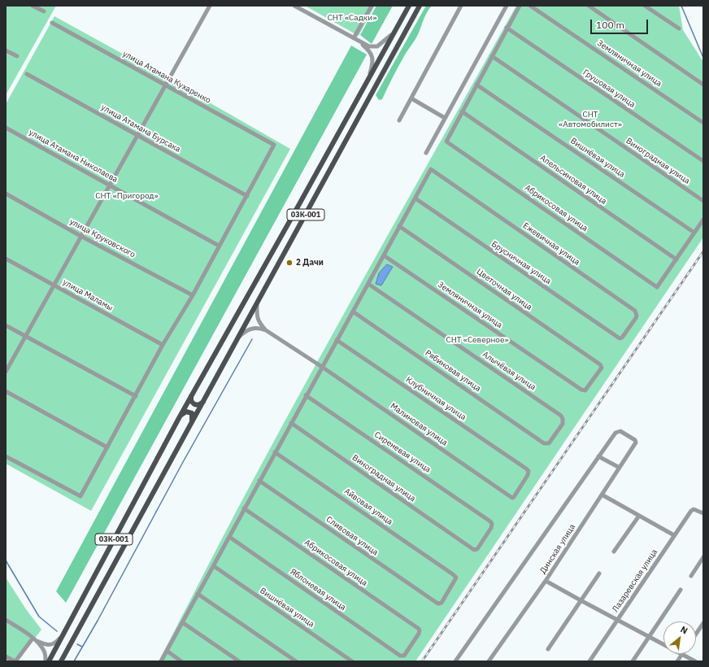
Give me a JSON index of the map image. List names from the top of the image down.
{
  "streets": {
    "main road": ["03К-001"],
    "street": [
      "Земляничная улица",
      "улица Атамана Кухаренко",
      "Грушовая улица",
      "улица Атамана Бурсака",
      "улица Атамана Николаева",
      "Вишнёвая улица",
      "Виноградная улица",
      "Апельсиновая улица",
      "Абрикосовая улица",
      "улица Круковского",
      "Ежевичная улица",
      "Брусничная улица",
      "Цветочная улица",
      "улица Маламы",
      "Рябиновая улица",
      "Алычёвая улица",
      "Клубничная улица",
      "Малиновая улица",
      "Сиреневая улица",
      "Айвовая улица",
      "Сливовая улица",
      "Динская улица",
      "Лазаревская улица",
      "Яблоневая улица"
    ]
  },
  "crossings": [
    ["Земляничная улица", "Цветочная улица"],
    ["улица Атамана Кухаренко", "улица Атамана Бурсака"],
    ["Виноградная улица", "Сиреневая улица"],
    ["Апельсиновая улица", "Абрикосовая улица"],
    ["Абрикосовая улица", "Яблоневая улица"],
    ["Ежевичная улица", "Брусничная улица"],
    ["Рябиновая улица", "Алычёвая улица"],
    ["Клубничная улица", "Малиновая улица"],
    ["Айвовая улица", "Сливовая улица"]
  ],
  "parks": [
    "СНТ «Садки»",
    "СНТ «Автомобилист»",
    "СНТ «Пригород»",
    "СНТ «Северное»"
  ],
  "places": ["2 Дачи"],
  "scale_bar": "100 m",
  "north": "top right"
}
